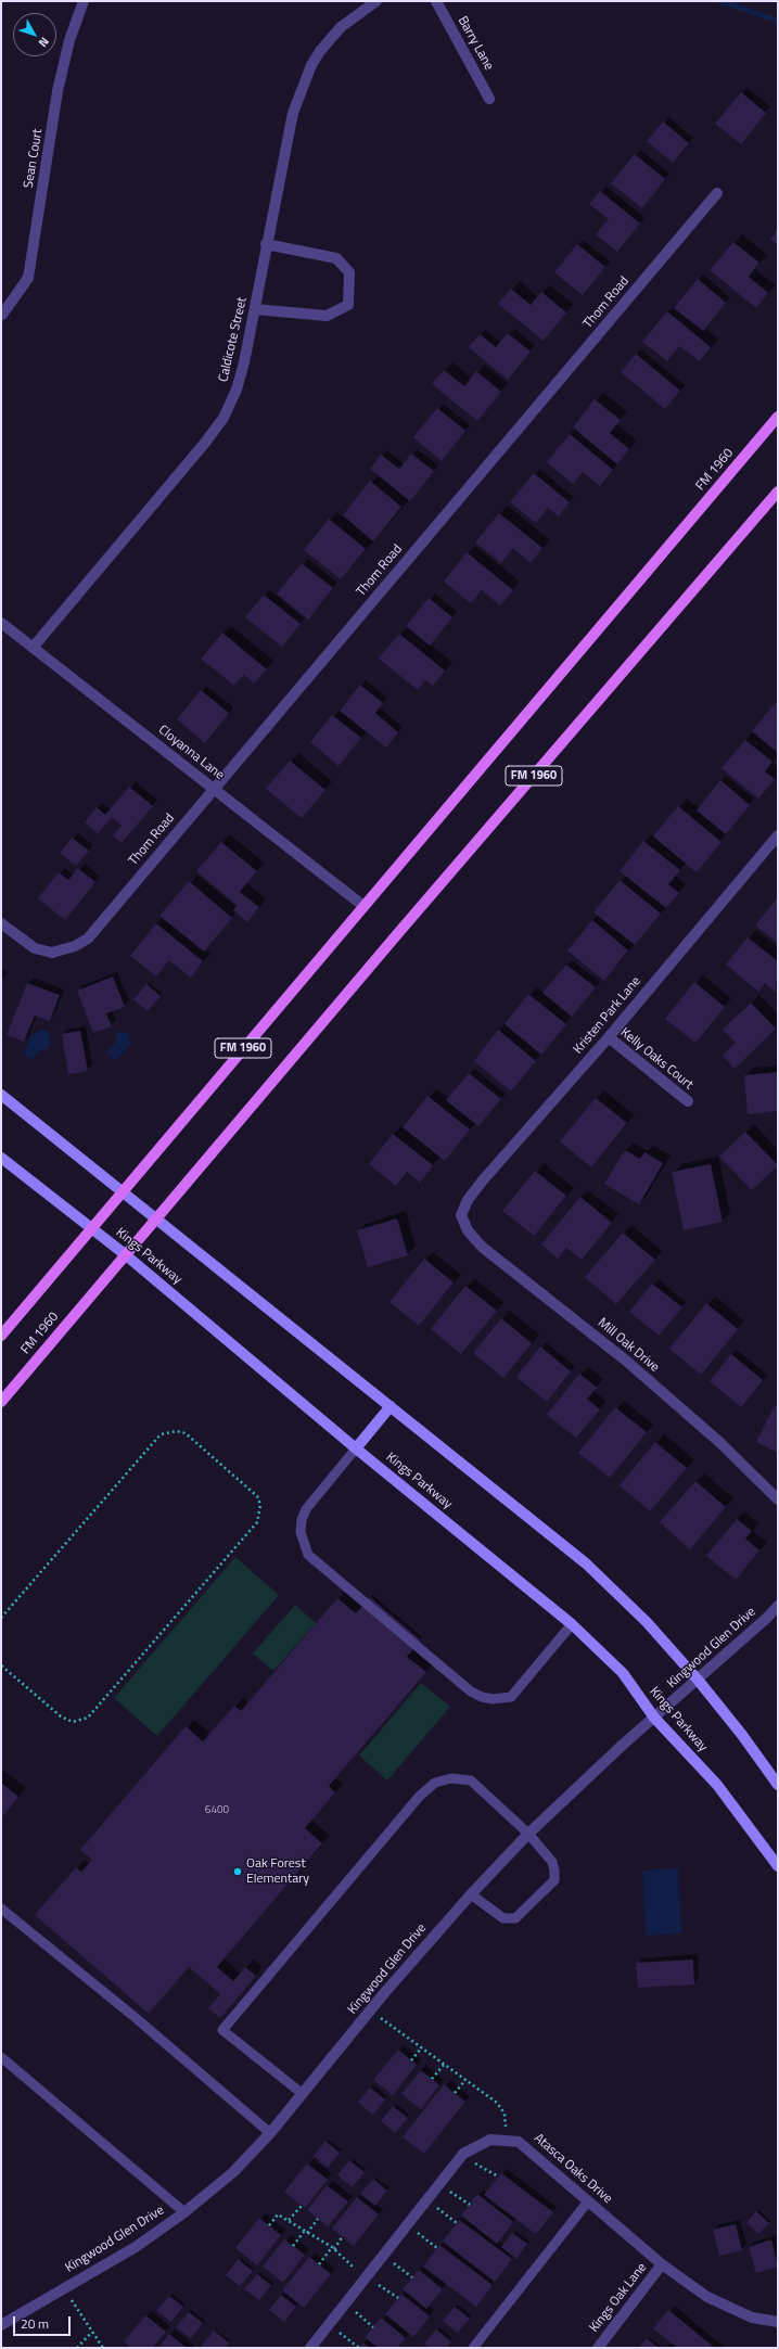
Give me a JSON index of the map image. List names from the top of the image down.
{
  "streets": {
    "main road": ["FM 1960"],
    "street": [
      "Barry Lane",
      "Sean Court",
      "Thom Road",
      "Caldicote Street",
      "Cloyanna Lane",
      "Kristen Park Lane",
      "Kelly Oaks Court",
      "Kings Parkway",
      "Mill Oak Drive",
      "Kingwood Glen Drive",
      "Atasca Oaks Drive",
      "Kings Oak Lane"
    ]
  },
  "crossings": [
    ["Thom Road", "Cloyanna Lane"],
    ["Caldicote Street", "Cloyanna Lane"],
    ["FM 1960", "Cloyanna Lane"],
    ["FM 1960", "Kings Parkway"],
    ["Kristen Park Lane", "Kelly Oaks Court"],
    ["Kristen Park Lane", "Mill Oak Drive"],
    ["Kings Parkway", "Kingwood Glen Drive"],
    ["Atasca Oaks Drive", "Kings Oak Lane"]
  ],
  "places": ["Oak Forest Elementary"],
  "house_numbers": ["6400"],
  "scale_bar": "20 m",
  "north": "bottom right"
}
